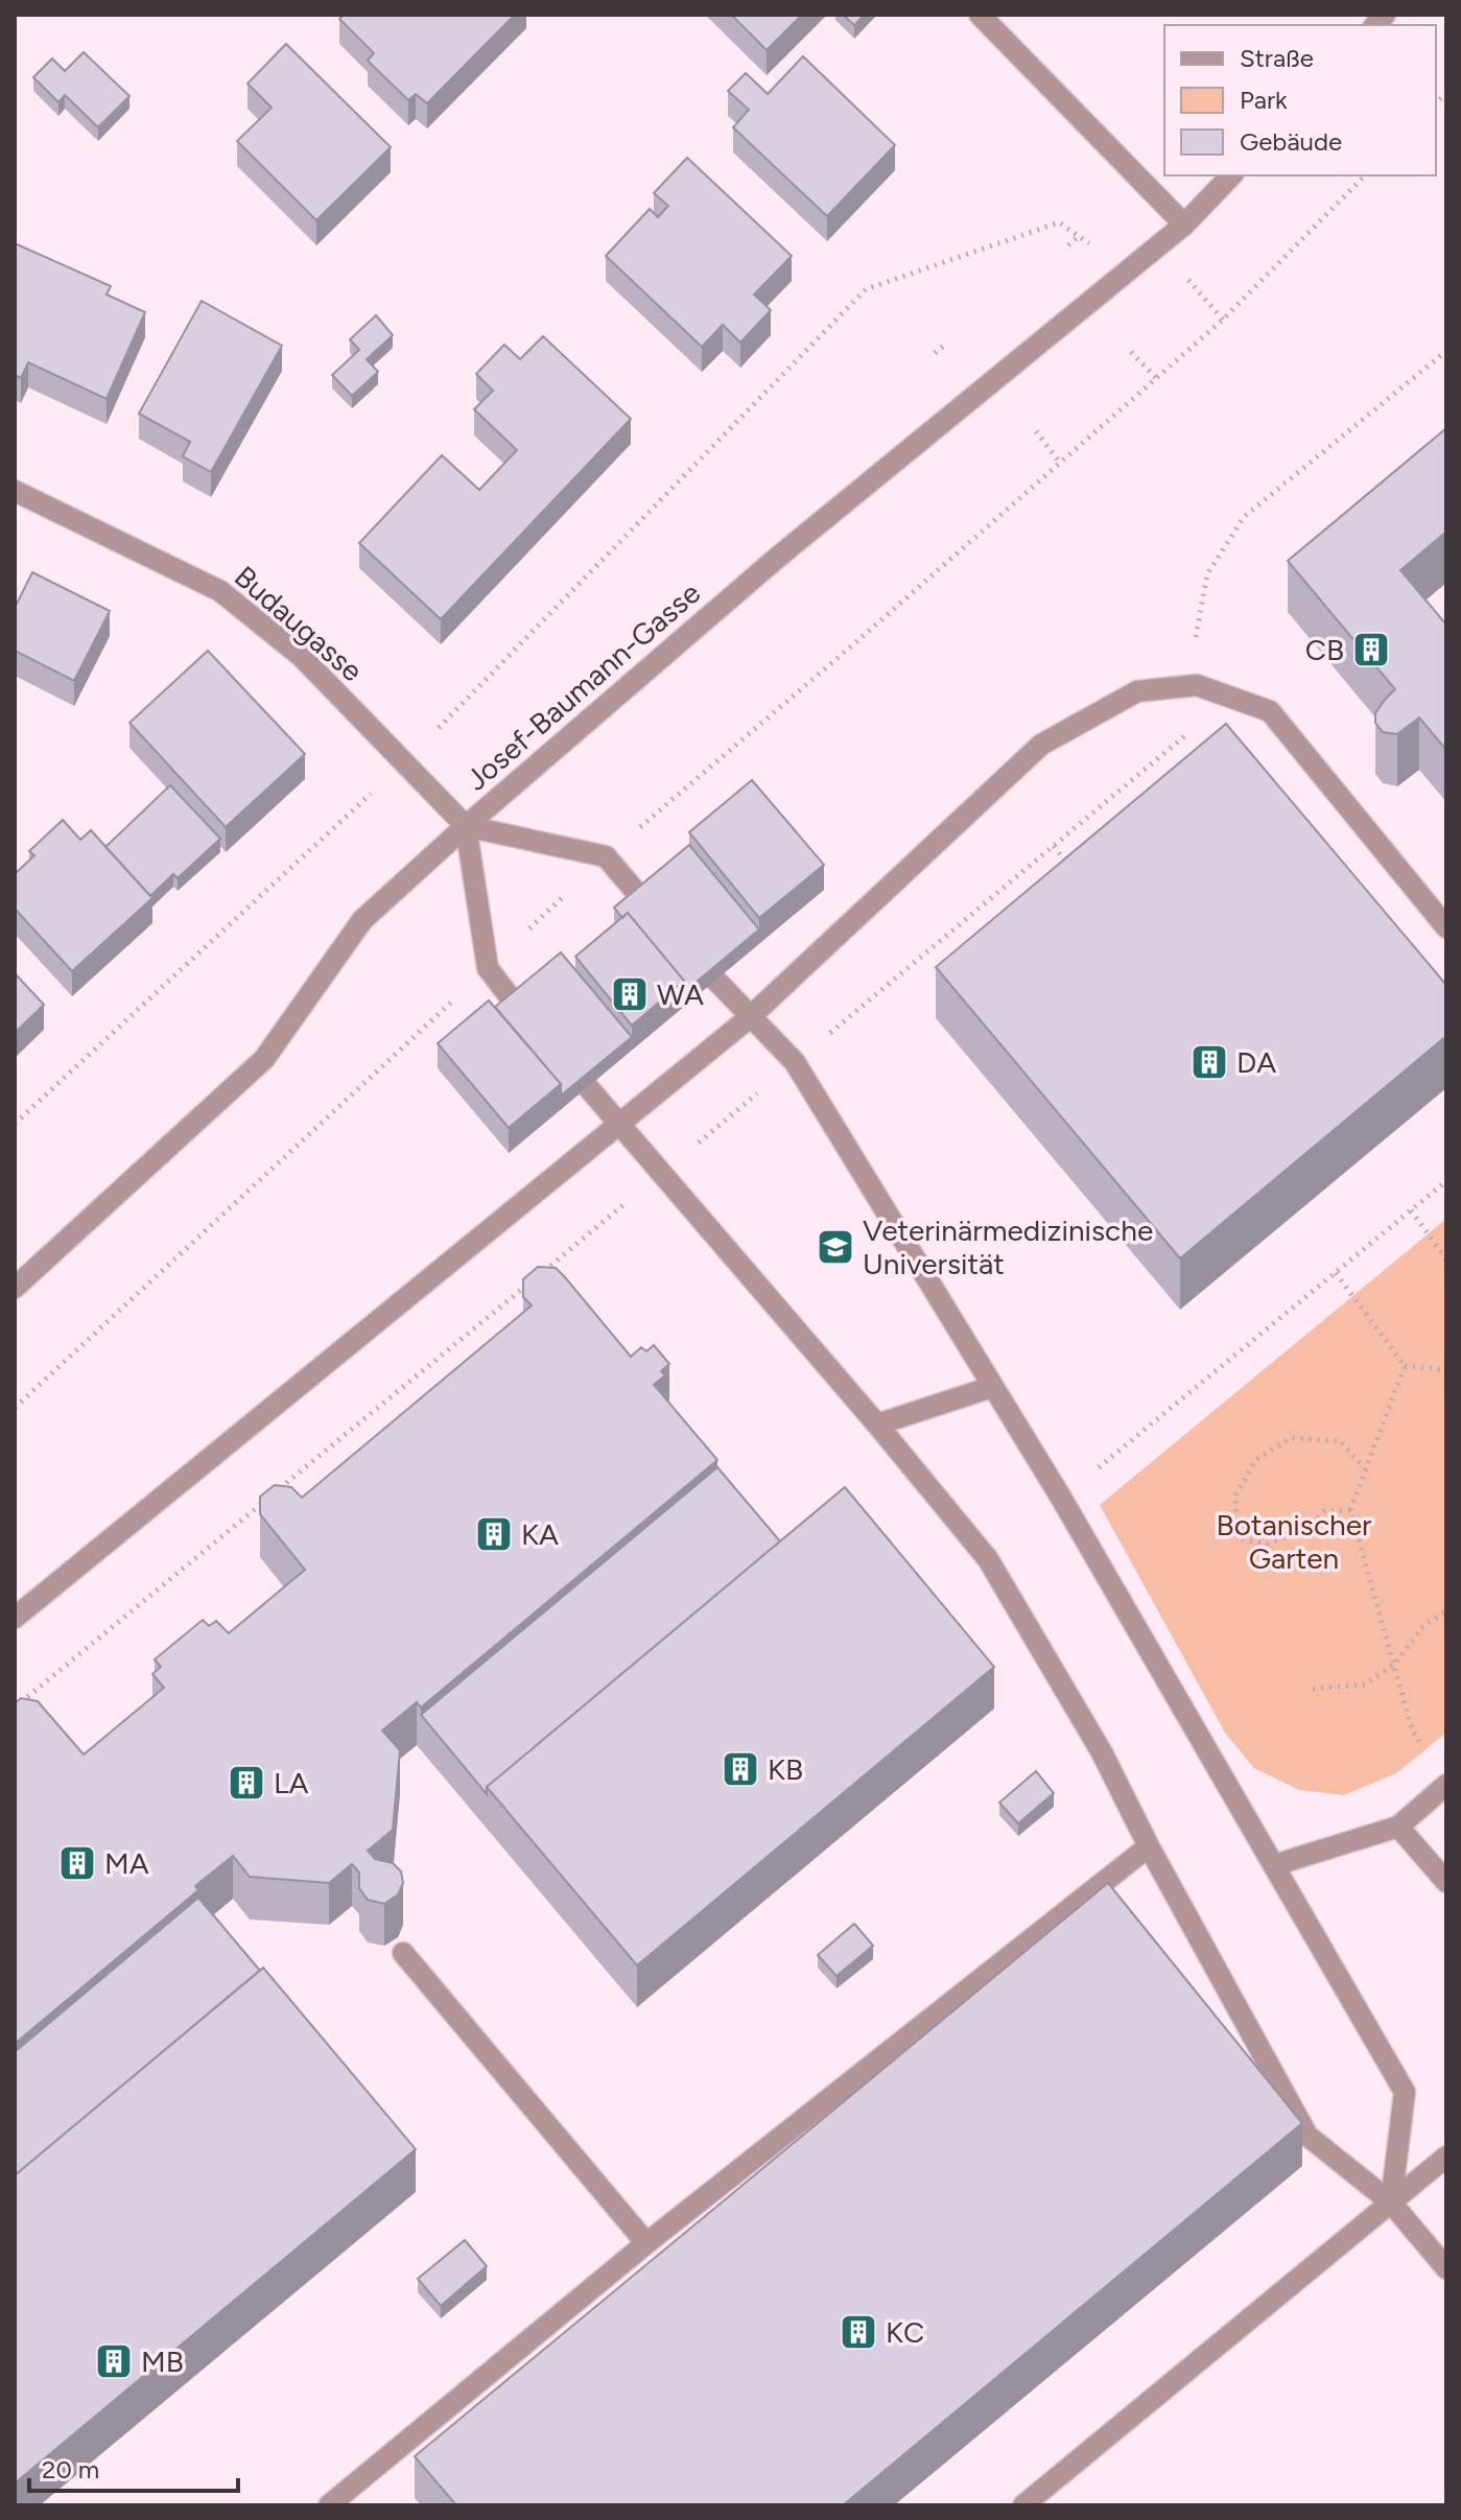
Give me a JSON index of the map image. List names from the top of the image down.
{
  "streets": {
    "street": ["Budaugasse", "Josef-Baumann-Gasse"]
  },
  "crossings": [
    ["Budaugasse", "Josef-Baumann-Gasse"]
  ],
  "parks": ["Botanischer Garten"],
  "places": {
    "building": [
      "CB",
      "WA",
      "DA",
      "KA",
      "KB",
      "LA",
      "MA",
      "KC",
      "MB"
    ],
    "school or university": ["Veterinärmedizinische Universität"]
  },
  "legend": ["Straße", "Park", "Gebäude"],
  "scale_bar": "20 m"
}
